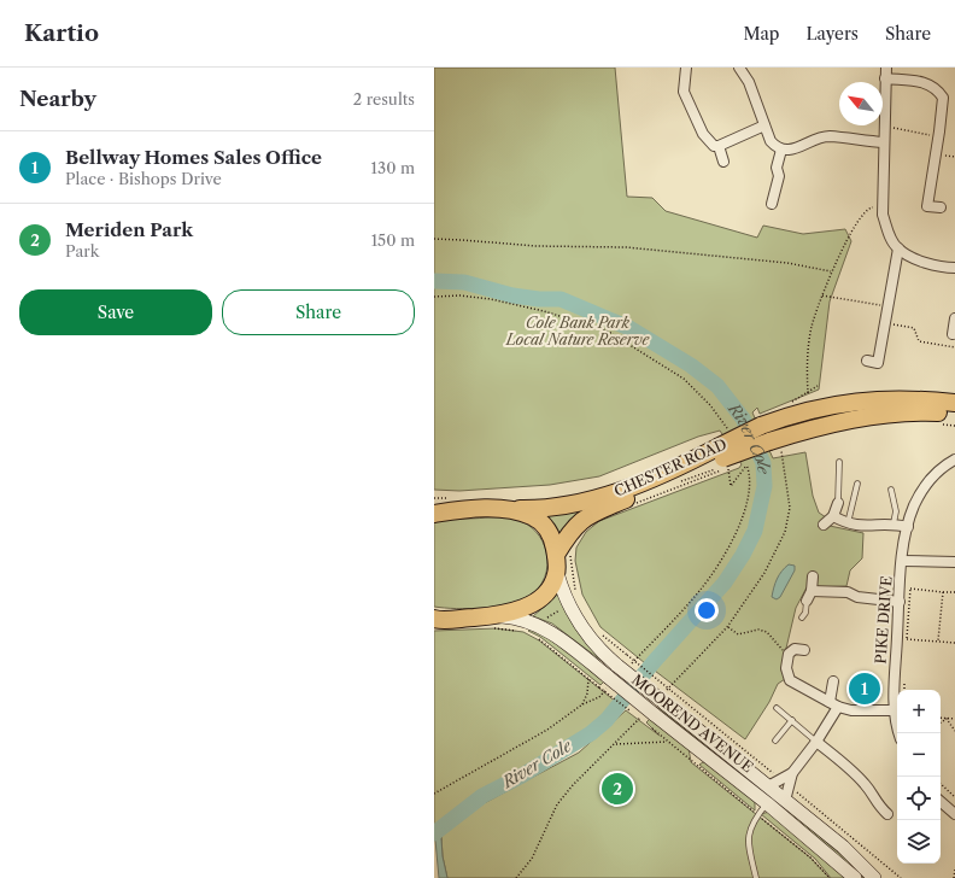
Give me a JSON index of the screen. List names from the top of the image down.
{
  "streets": {
    "highway": ["CHESTER ROAD"],
    "street": ["PIKE DRIVE", "MOOREND AVENUE"]
  },
  "water": ["River Cole"],
  "parks": ["Cole Bank Park Local Nature Reserve"],
  "north": "top left",
  "page": {
    "header": "Kartio",
    "nav": ["Map", "Layers", "Share"],
    "heading": ["Nearby", "2 results"],
    "list": [
      {
        "mark": "1",
        "name": "Bellway Homes Sales Office",
        "note": "Place · Bishops Drive",
        "value": "130 m"
      },
      {
        "mark": "2",
        "name": "Meriden Park",
        "note": "Park",
        "value": "150 m"
      }
    ],
    "buttons": ["Save", "Share"],
    "pins": ["1", "2"],
    "map_buttons": ["+", "−"]
  }
}
